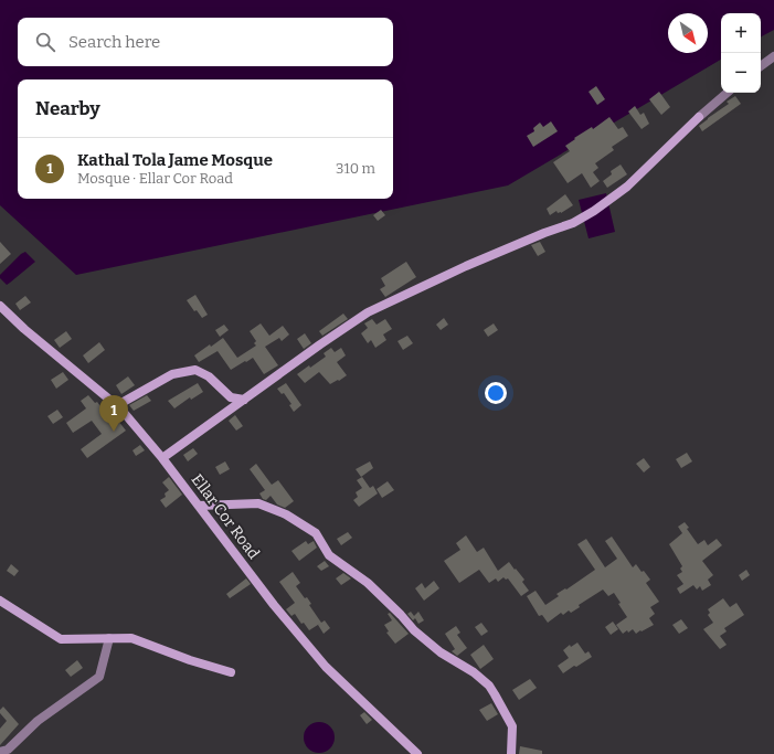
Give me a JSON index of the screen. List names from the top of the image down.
{
  "streets": {
    "street": ["Ellar Cor Road"]
  },
  "north": "bottom right",
  "page": {
    "map_buttons": ["+", "−"],
    "search": "Search here",
    "heading": "Nearby",
    "list": [
      {
        "mark": "1",
        "name": "Kathal Tola Jame Mosque",
        "note": "Mosque · Ellar Cor Road",
        "value": "310 m"
      }
    ],
    "pins": "1"
  }
}
